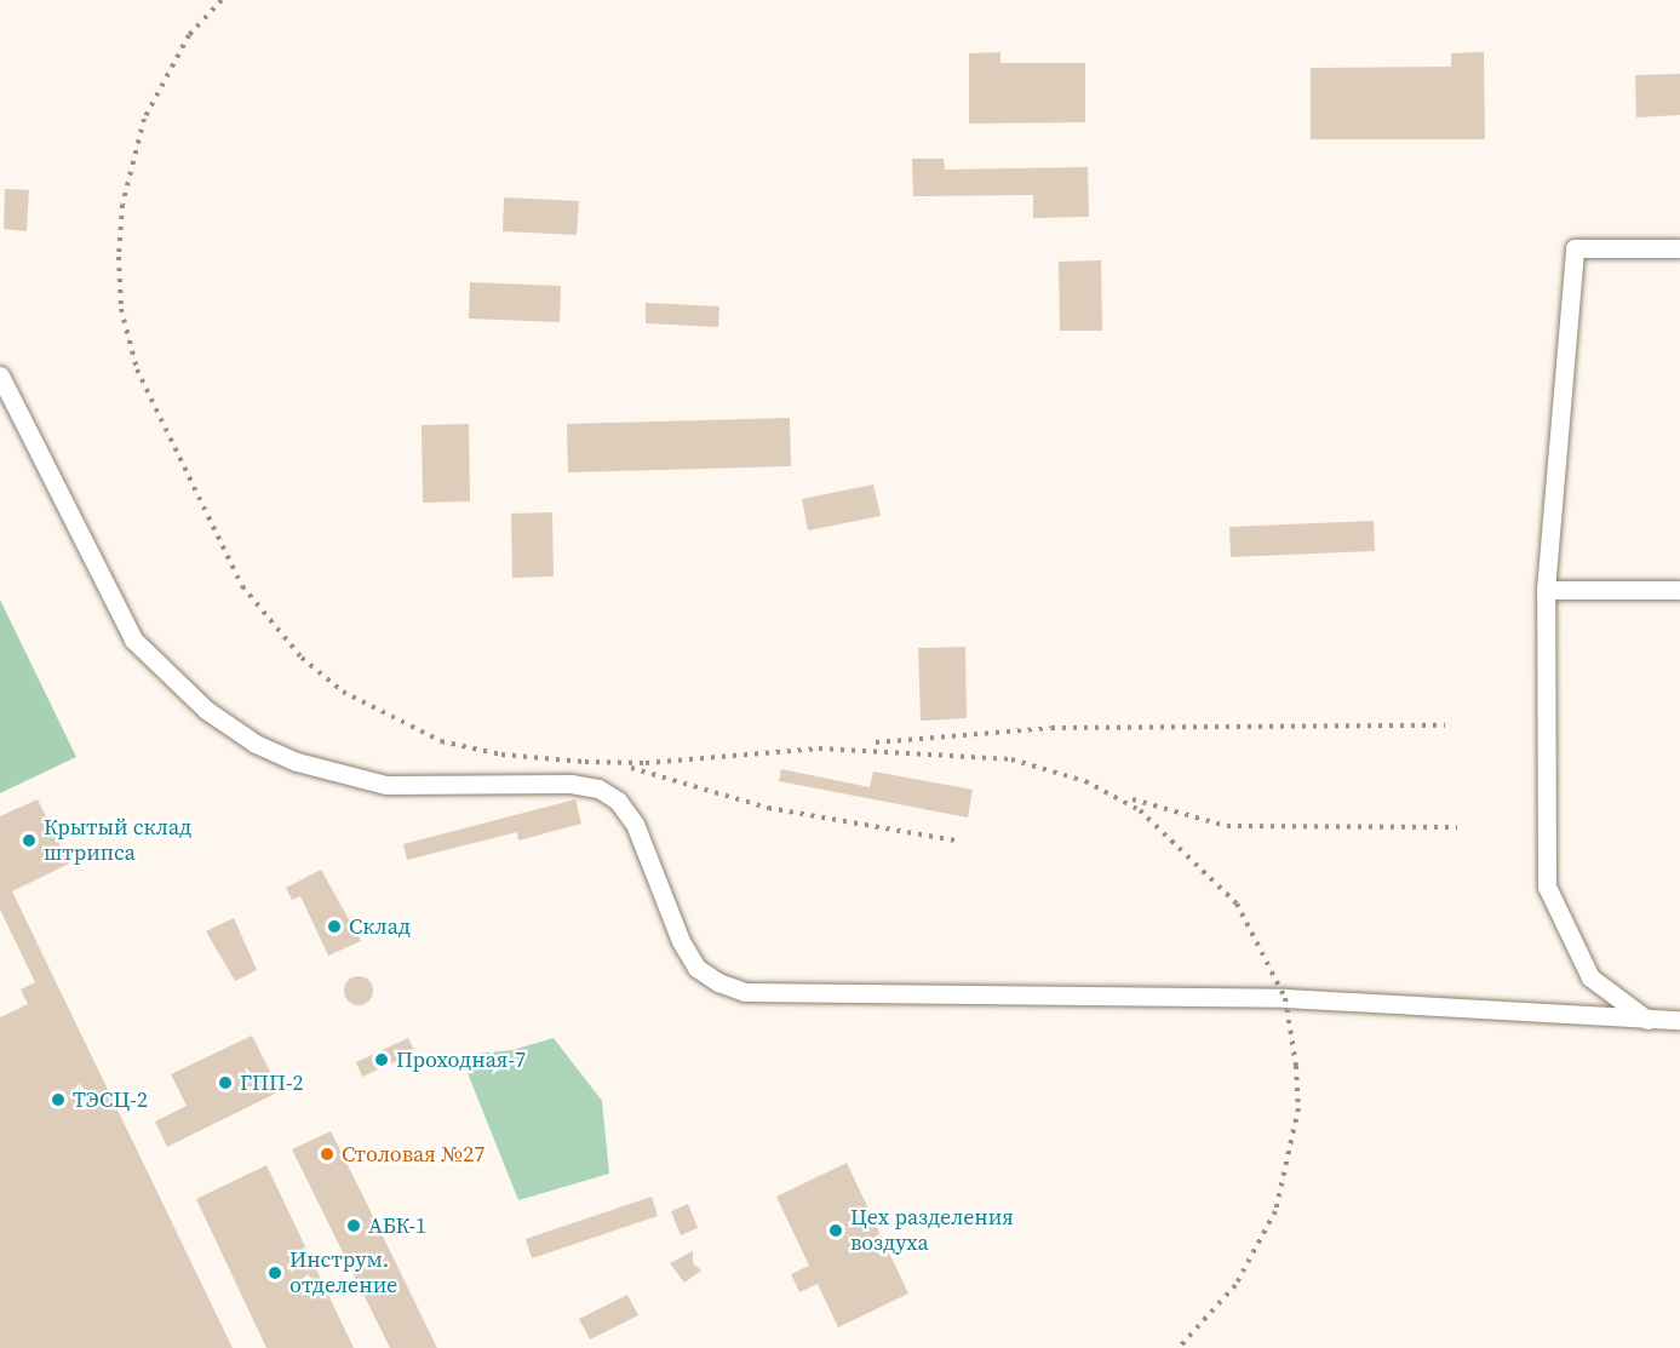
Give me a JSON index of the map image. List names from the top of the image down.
{
  "places": [
    "Крытый склад штрипса",
    "Склад",
    "Проходная-7",
    "ГПП-2",
    "ТЭСЦ-2",
    "Столовая №27",
    "АБК-1",
    "Цех разделения воздуха",
    "Инструм. отделение"
  ]
}
